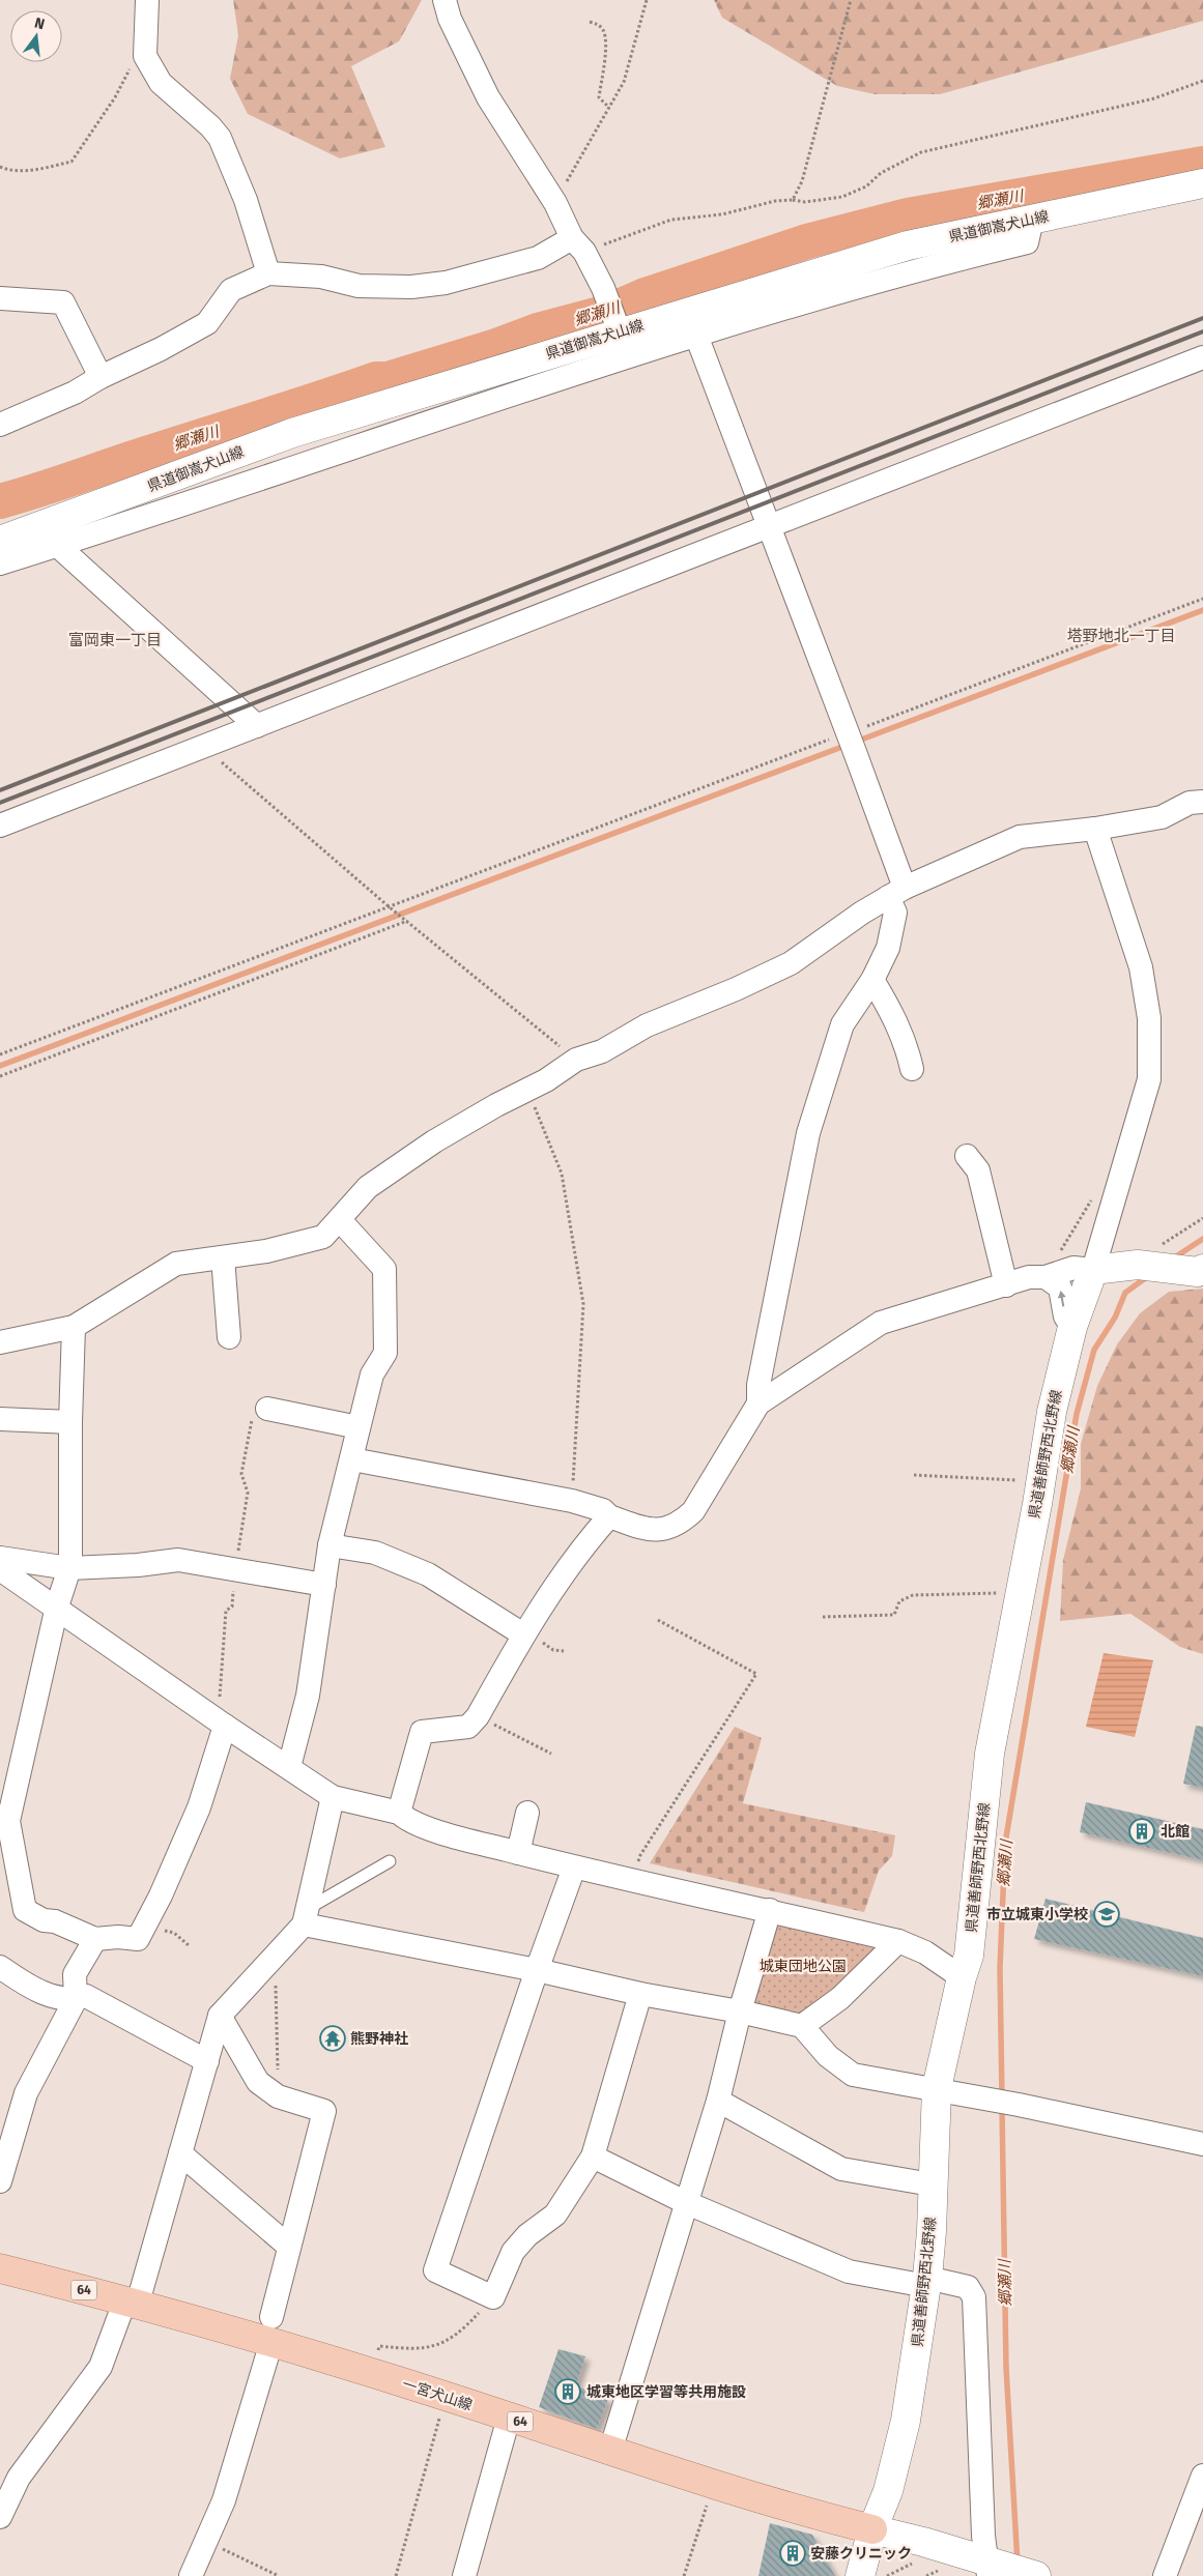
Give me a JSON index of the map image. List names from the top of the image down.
{
  "streets": {
    "main road": [
      "県道御嵩犬山線",
      "県道善師野西北野線",
      "64",
      "一宮犬山線"
    ]
  },
  "crossings": [
    ["県道善師野西北野線", "一宮犬山線"]
  ],
  "districts": ["塔野地北一丁目", "富岡東一丁目"],
  "water": ["郷瀬川"],
  "parks": ["城東団地公園"],
  "places": {
    "building": ["北館", "城東地区学習等共用施設", "安藤クリニック"],
    "school or university": ["市立城東小学校"],
    "temple": ["熊野神社"]
  },
  "north": "top"
}
